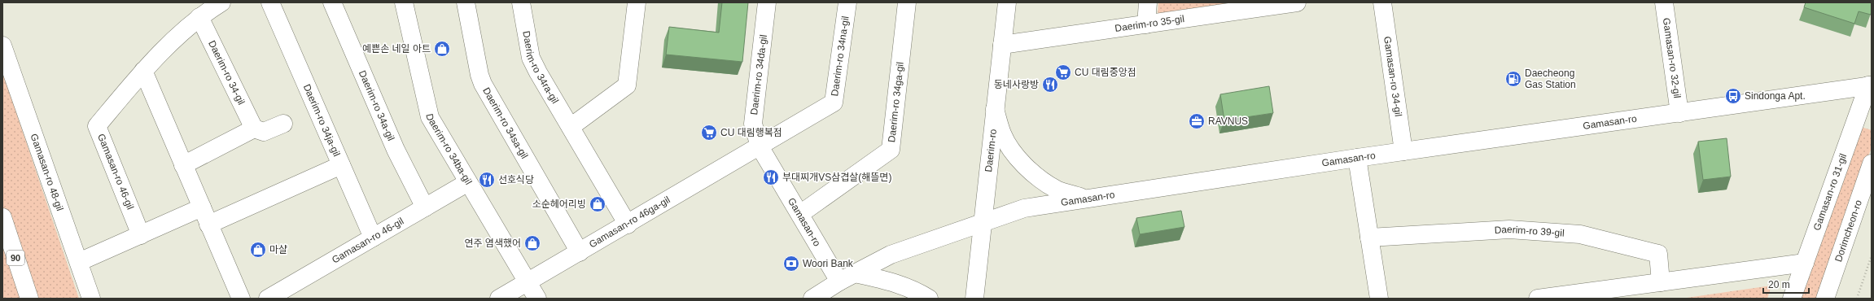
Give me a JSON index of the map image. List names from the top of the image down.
{
  "streets": {
    "street": [
      "Daerim-ro 35-gil",
      "Daerim-ro 34na-gil",
      "Gamasan-ro 32-gil",
      "Daerim-ro 34ra-gil",
      "Daerim-ro 34-gil",
      "Daerim-ro 34da-gil",
      "Gamasan-ro 34-gil",
      "Daerim-ro 34ga-gil",
      "Daerim-ro 34a-gil",
      "Daerim-ro 34ja-gil",
      "Gamasan-ro",
      "Daerim-ro 34sa-gil",
      "Daerim-ro 34ba-gil",
      "Daerim-ro",
      "Gamasan-ro 46-gil",
      "Gamasan-ro 48-gil",
      "Gamasan-ro 31-gil",
      "Gamasan-ro 46ga-gil",
      "Dorimcheon-ro",
      "Daerim-ro 39-gil",
      "90"
    ]
  },
  "crossings": [
    ["Daerim-ro 35-gil", "Daerim-ro"],
    ["Daerim-ro 34na-gil", "Daerim-ro 34da-gil"],
    ["Daerim-ro 34na-gil", "Gamasan-ro"],
    ["Daerim-ro 34na-gil", "Gamasan-ro 46ga-gil"],
    ["Gamasan-ro 32-gil", "Gamasan-ro"],
    ["Daerim-ro 34ra-gil", "Gamasan-ro 46ga-gil"],
    ["Daerim-ro 34da-gil", "Gamasan-ro"],
    ["Daerim-ro 34da-gil", "Gamasan-ro 46ga-gil"],
    ["Gamasan-ro 34-gil", "Gamasan-ro"],
    ["Daerim-ro 34ga-gil", "Gamasan-ro"],
    ["Daerim-ro 34a-gil", "Gamasan-ro 46-gil"],
    ["Daerim-ro 34ja-gil", "Gamasan-ro 46-gil"],
    ["Gamasan-ro", "Daerim-ro"],
    ["Gamasan-ro", "Gamasan-ro 31-gil"],
    ["Gamasan-ro", "Gamasan-ro 46ga-gil"],
    ["Daerim-ro 34sa-gil", "Gamasan-ro 46ga-gil"],
    ["Daerim-ro 34ba-gil", "Gamasan-ro 46-gil"],
    ["Daerim-ro 34ba-gil", "Gamasan-ro 46ga-gil"]
  ],
  "places": {
    "shop": [
      "예쁜손 네일 아트",
      "소순헤어리빙",
      "연주 염색했어",
      "마샬"
    ],
    "supermarket": ["CU 대림중앙점", "CU 대림행복점"],
    "fuel station": ["Daecheong Gas Station"],
    "restaurant": ["동네사랑방", "부대찌개VS삼겹살(해뜰면)", "선호식당"],
    "bus stop": ["Sindonga Apt."],
    "office": ["RAVNUS"],
    "bank": ["Woori Bank"]
  },
  "scale_bar": "20 m"
}
